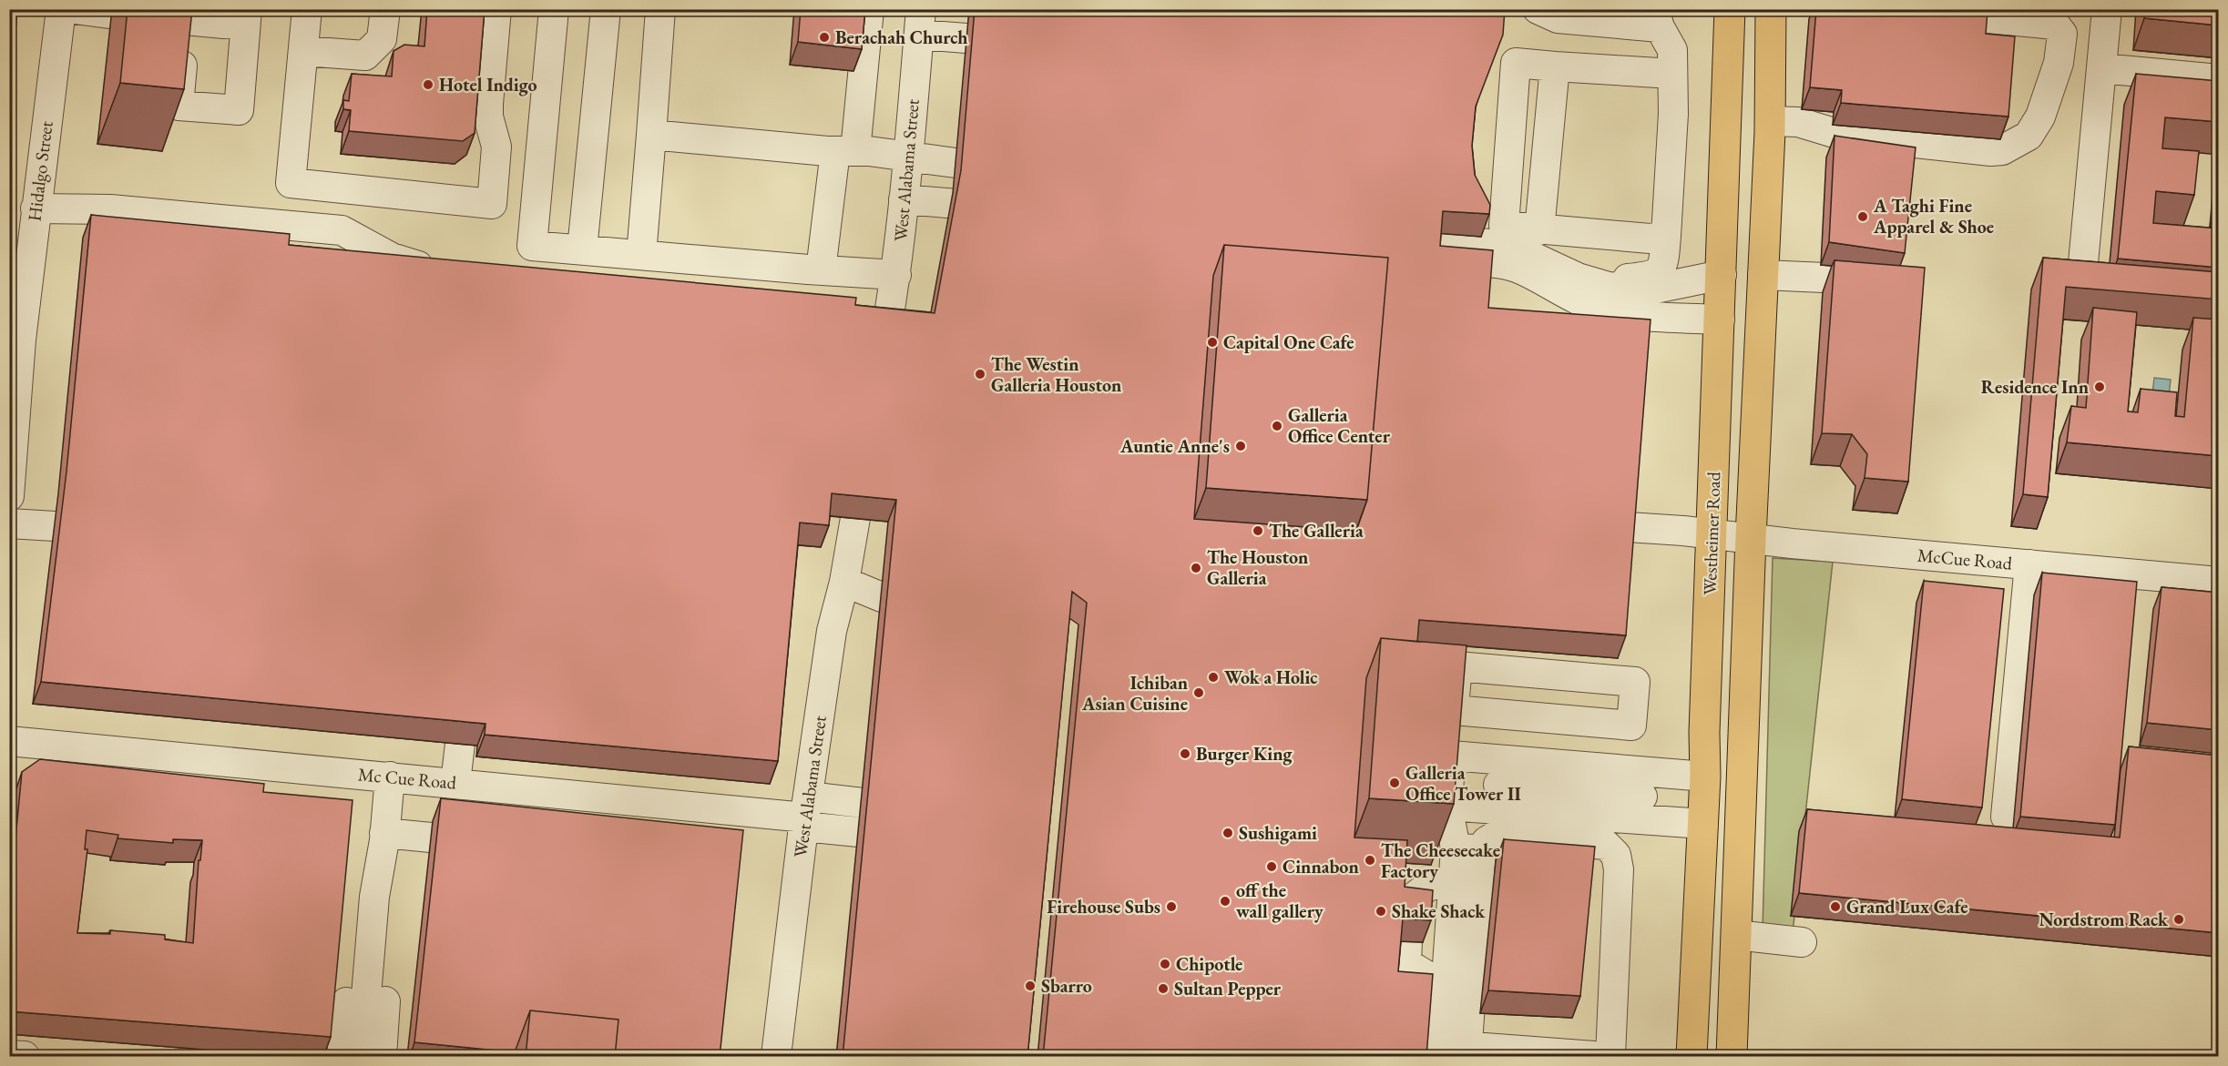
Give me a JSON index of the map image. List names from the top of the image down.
{
  "streets": {
    "main road": ["Westheimer Road"],
    "street": [
      "West Alabama Street",
      "Hidalgo Street",
      "McCue Road",
      "Mc Cue Road"
    ]
  },
  "crossings": [
    ["West Alabama Street", "Mc Cue Road"],
    ["Westheimer Road", "McCue Road"]
  ],
  "places": [
    "Berachah Church",
    "Hotel Indigo",
    "A Taghi Fine Apparel & Shoe",
    "Capital One Cafe",
    "The Westin Galleria Houston",
    "Residence Inn",
    "Galleria Office Center",
    "Auntie Anne's",
    "The Galleria",
    "The Houston Galleria",
    "Wok a Holic",
    "Ichiban Asian Cuisine",
    "Burger King",
    "Galleria Office Tower II",
    "Sushigami",
    "The Cheesecake Factory",
    "Cinnabon",
    "off the wall gallery",
    "Firehouse Subs",
    "Grand Lux Cafe",
    "Shake Shack",
    "Nordstrom Rack",
    "Chipotle",
    "Sbarro",
    "Sultan Pepper"
  ]
}
